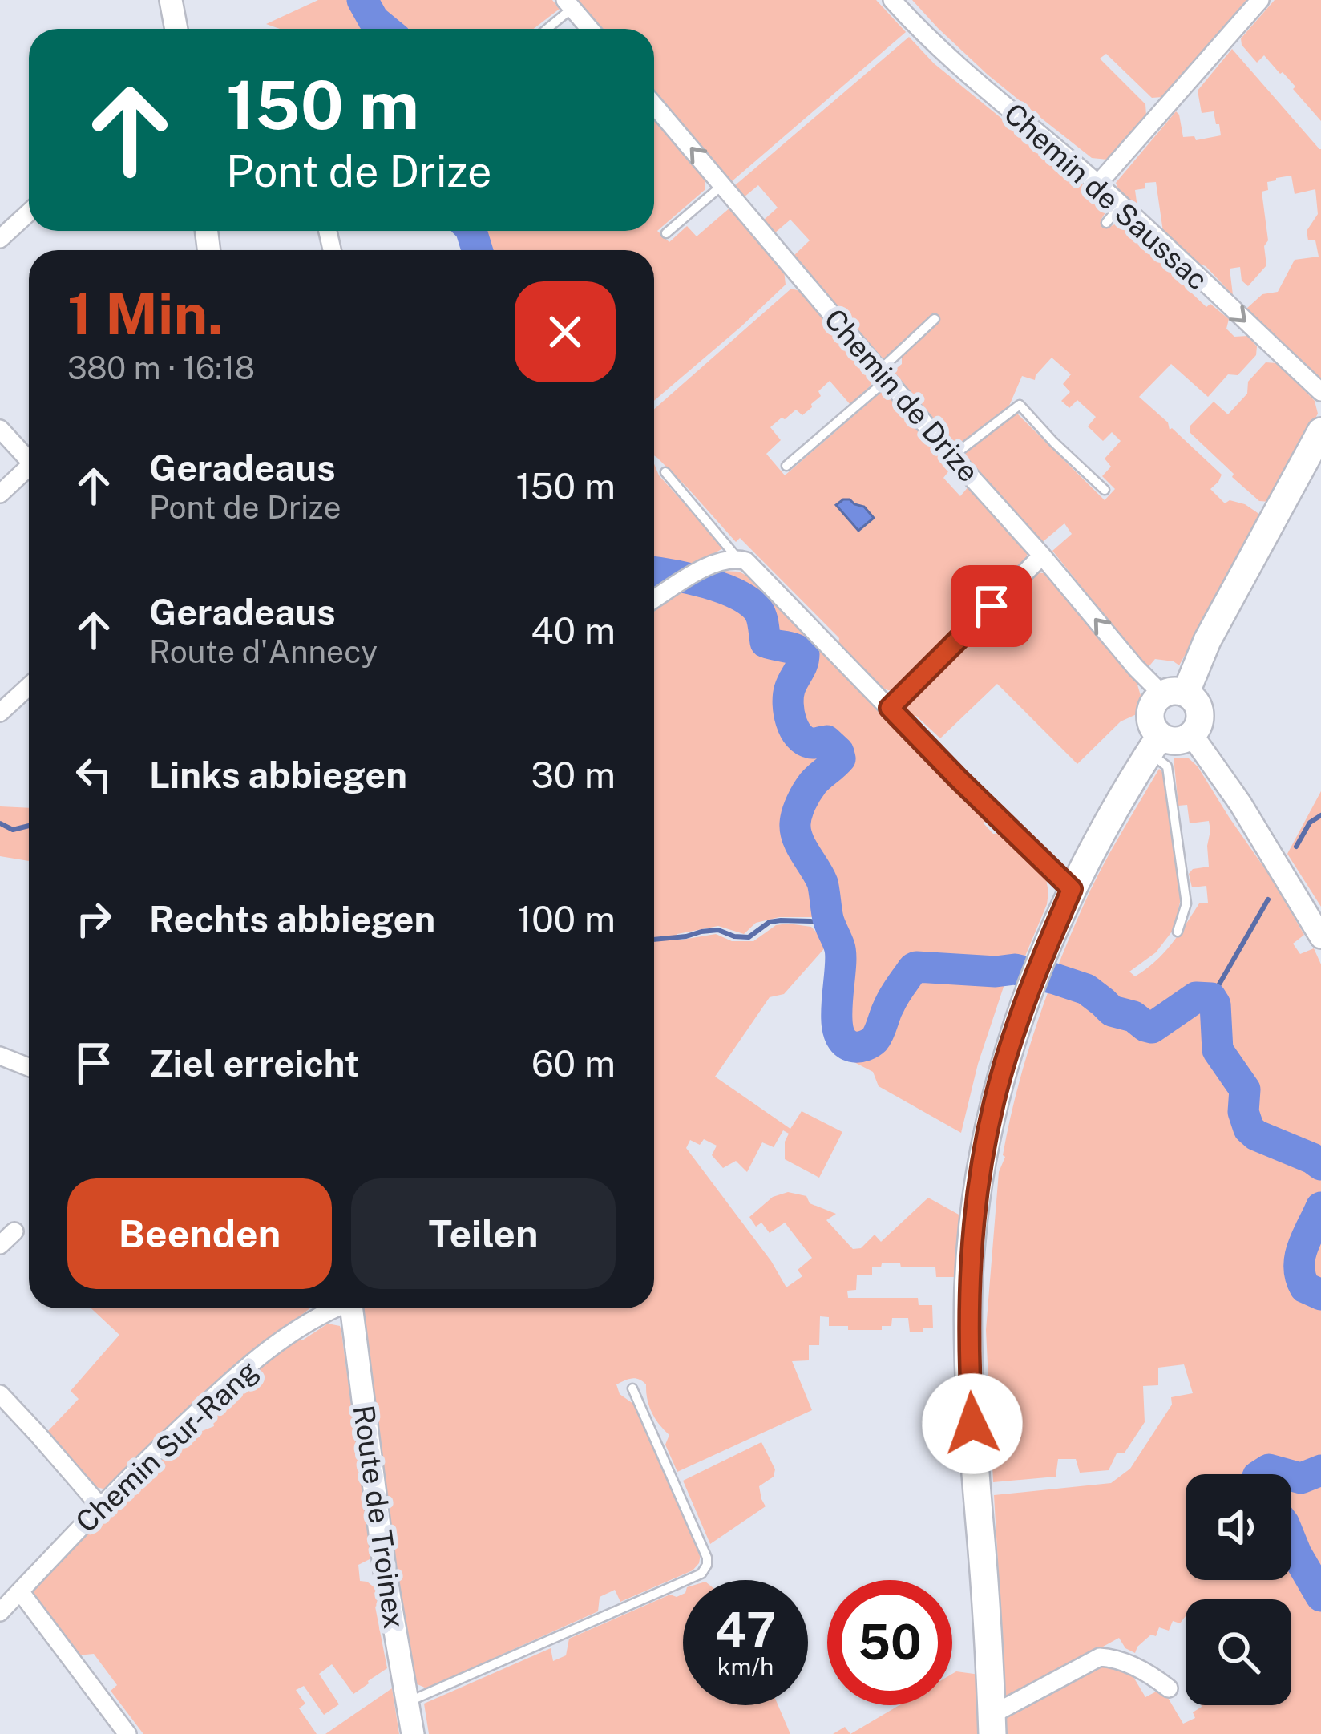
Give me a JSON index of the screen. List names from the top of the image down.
{
  "streets": {
    "street": [
      "Chemin de Saussac",
      "Chemin de Drize",
      "Chemin Sur-Rang",
      "Route de Troinex"
    ]
  },
  "one_way": ["Chemin de Saussac", "Chemin de Drize"],
  "page": {
    "turn": ["150 m", "Pont de Drize"],
    "heading": ["1 Min.", "380 m · 16:18"],
    "list": [
      {
        "name": "Geradeaus",
        "note": "Pont de Drize",
        "value": "150 m"
      },
      {
        "name": "Geradeaus",
        "note": "Route d'Annecy",
        "value": "40 m"
      },
      {
        "name": "Links abbiegen",
        "value": "30 m"
      },
      {
        "name": "Rechts abbiegen",
        "value": "100 m"
      },
      {
        "name": "Ziel erreicht",
        "value": "60 m"
      }
    ],
    "buttons": ["Beenden", "Teilen"],
    "speed": "47 km/h",
    "limit": "50"
  }
}
